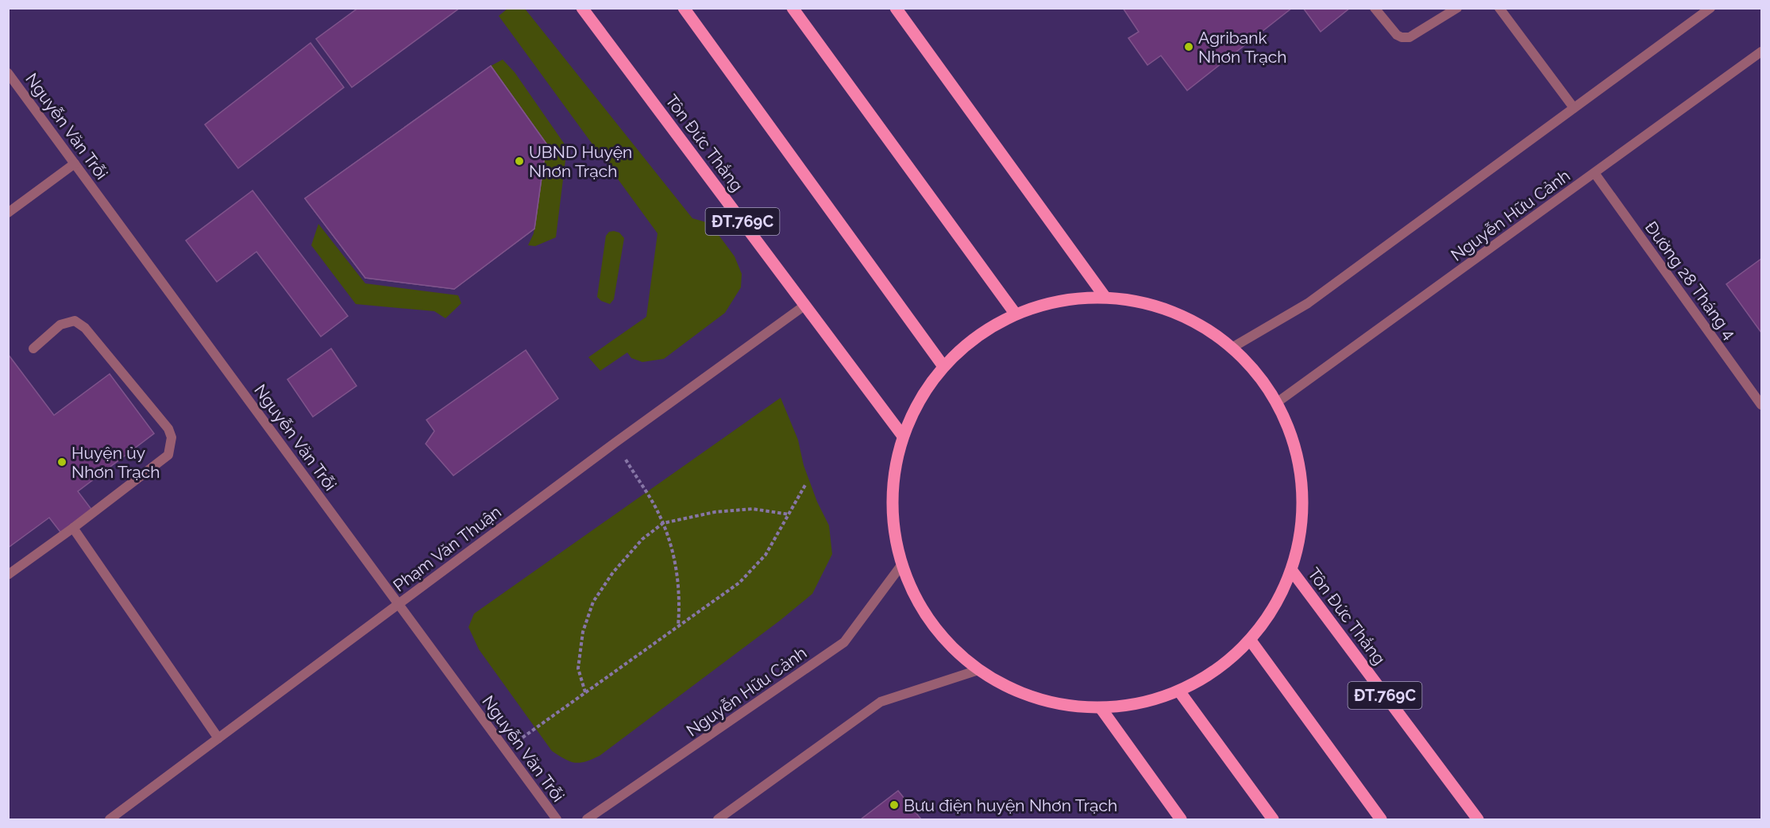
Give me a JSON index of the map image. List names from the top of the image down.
{
  "streets": {
    "main road": ["Tôn Đức Thắng", "ĐT.769C"],
    "street": [
      "Nguyễn Văn Trỗi",
      "Nguyễn Hữu Cảnh",
      "Đường 28 Tháng 4",
      "Phạm Văn Thuận"
    ]
  },
  "crossings": [
    ["Nguyễn Văn Trỗi", "Phạm Văn Thuận"],
    ["Tôn Đức Thắng", "Phạm Văn Thuận"],
    ["Nguyễn Hữu Cảnh", "Đường 28 Tháng 4"]
  ],
  "places": [
    "Agribank Nhơn Trạch",
    "UBND Huyện Nhơn Trạch",
    "Huyện ủy Nhơn Trạch",
    "Bưu điện huyện Nhơn Trạch"
  ]
}
